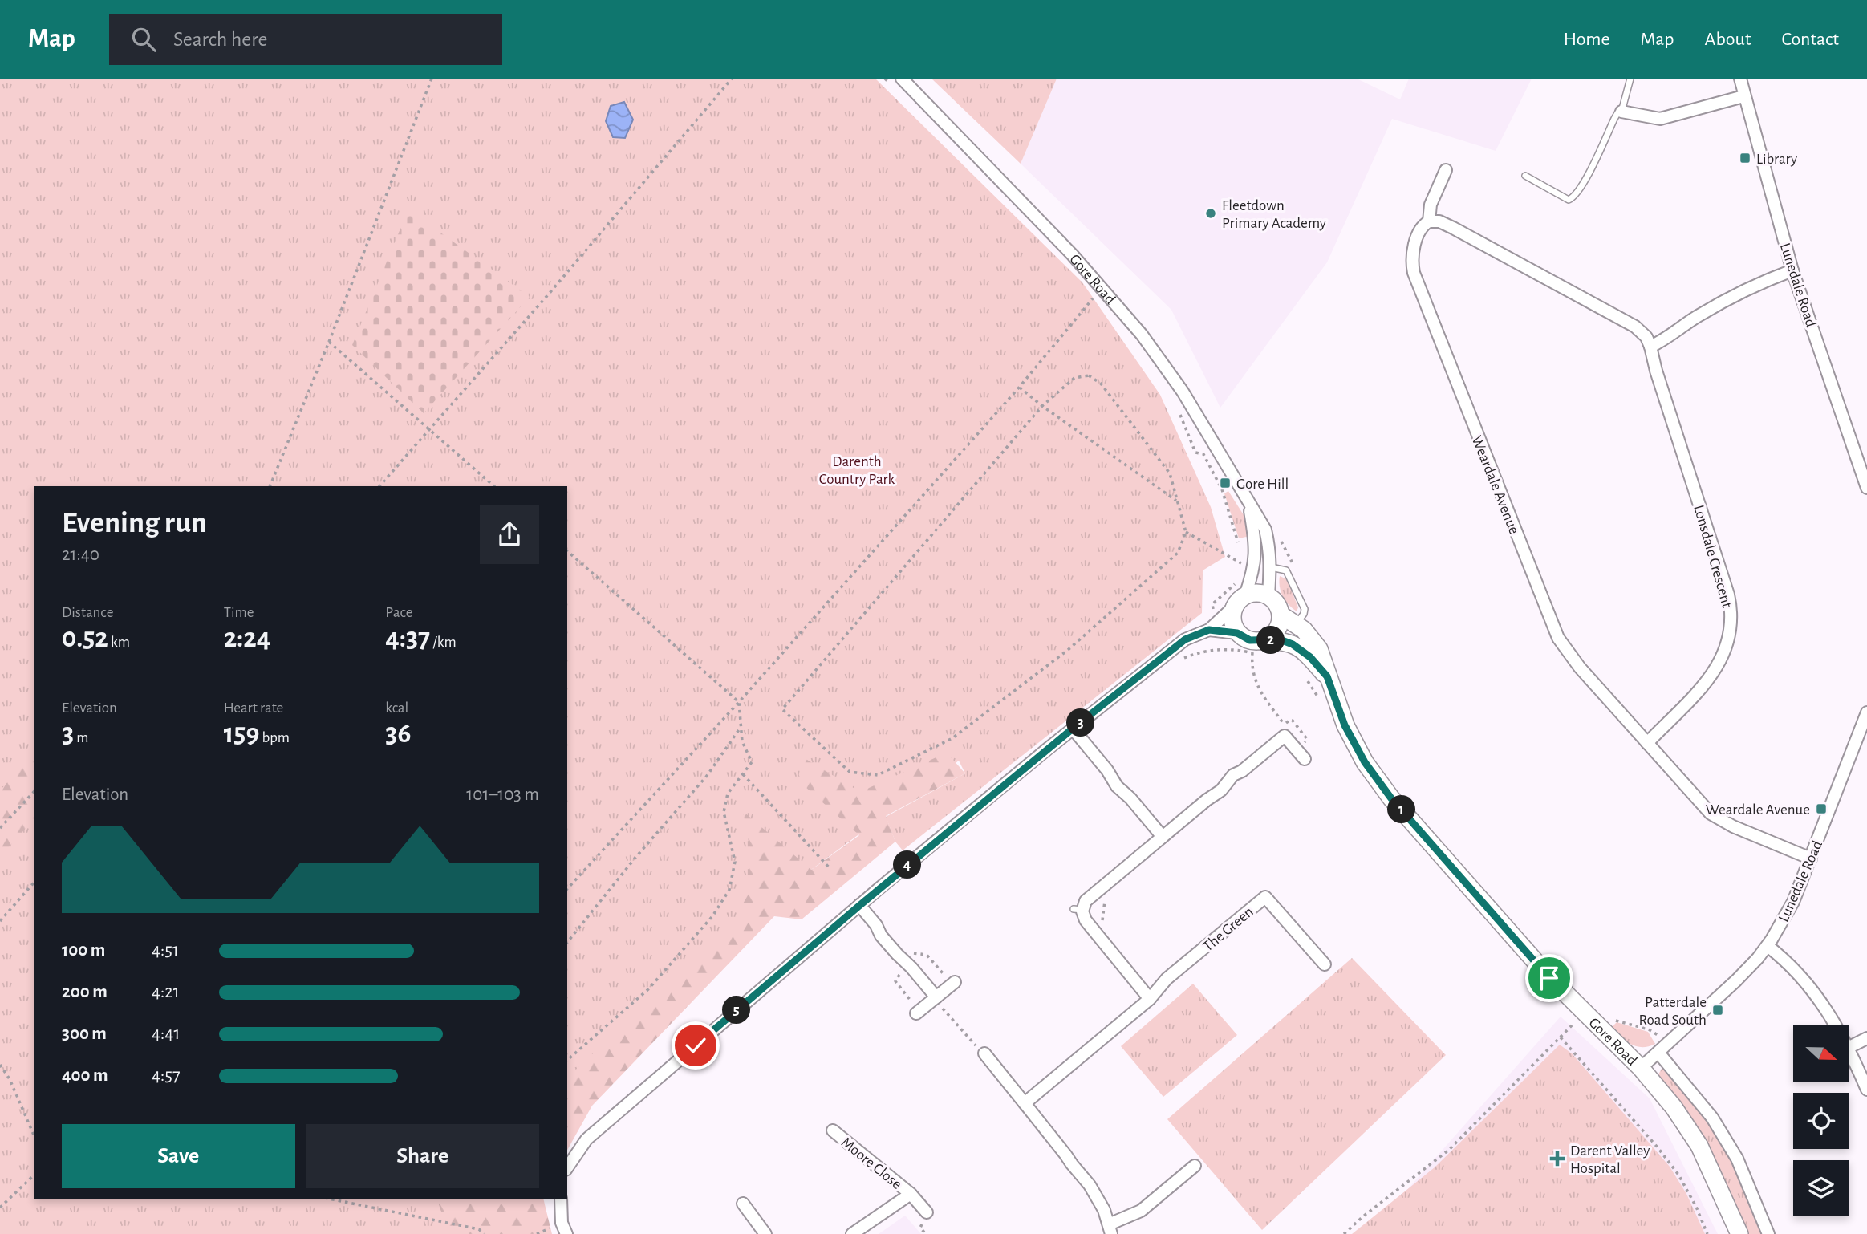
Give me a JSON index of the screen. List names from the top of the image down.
{
  "streets": {
    "street": [
      "Gore Road",
      "Lunedale Road",
      "Weardale Avenue",
      "Lonsdale Crescent",
      "The Green",
      "Moore Close"
    ]
  },
  "crossings": [
    ["Gore Road", "Lunedale Road"],
    ["Lunedale Road", "Weardale Avenue"],
    ["Weardale Avenue", "Lonsdale Crescent"]
  ],
  "parks": ["Darenth Country Park"],
  "places": {
    "transit": [
      "Library",
      "Gore Hill",
      "Weardale Avenue",
      "Patterdale Road South"
    ],
    "other": ["Fleetdown Primary Academy"],
    "health": ["Darent Valley Hospital"]
  },
  "north": "right",
  "page": {
    "header": "Map",
    "search": "Search here",
    "nav": [
      "Home",
      "Map",
      "About",
      "Contact"
    ],
    "heading": ["Evening run", "21:40"],
    "stats": [
      ["Distance", "0.52 km"],
      ["Time", "2:24"],
      ["Pace", "4:37 /km"],
      ["Elevation", "3 m"],
      ["Heart rate", "159 bpm"],
      ["kcal", "36"]
    ],
    "pins": [
      "2",
      "3",
      "1",
      "4",
      "5"
    ],
    "chart": ["Elevation", "101–103 m"],
    "list": [
      {
        "name": "100 m",
        "note": "4:51"
      },
      {
        "name": "200 m",
        "note": "4:21"
      },
      {
        "name": "300 m",
        "note": "4:41"
      },
      {
        "name": "400 m",
        "note": "4:57"
      }
    ],
    "buttons": ["Save", "Share"]
  }
}
